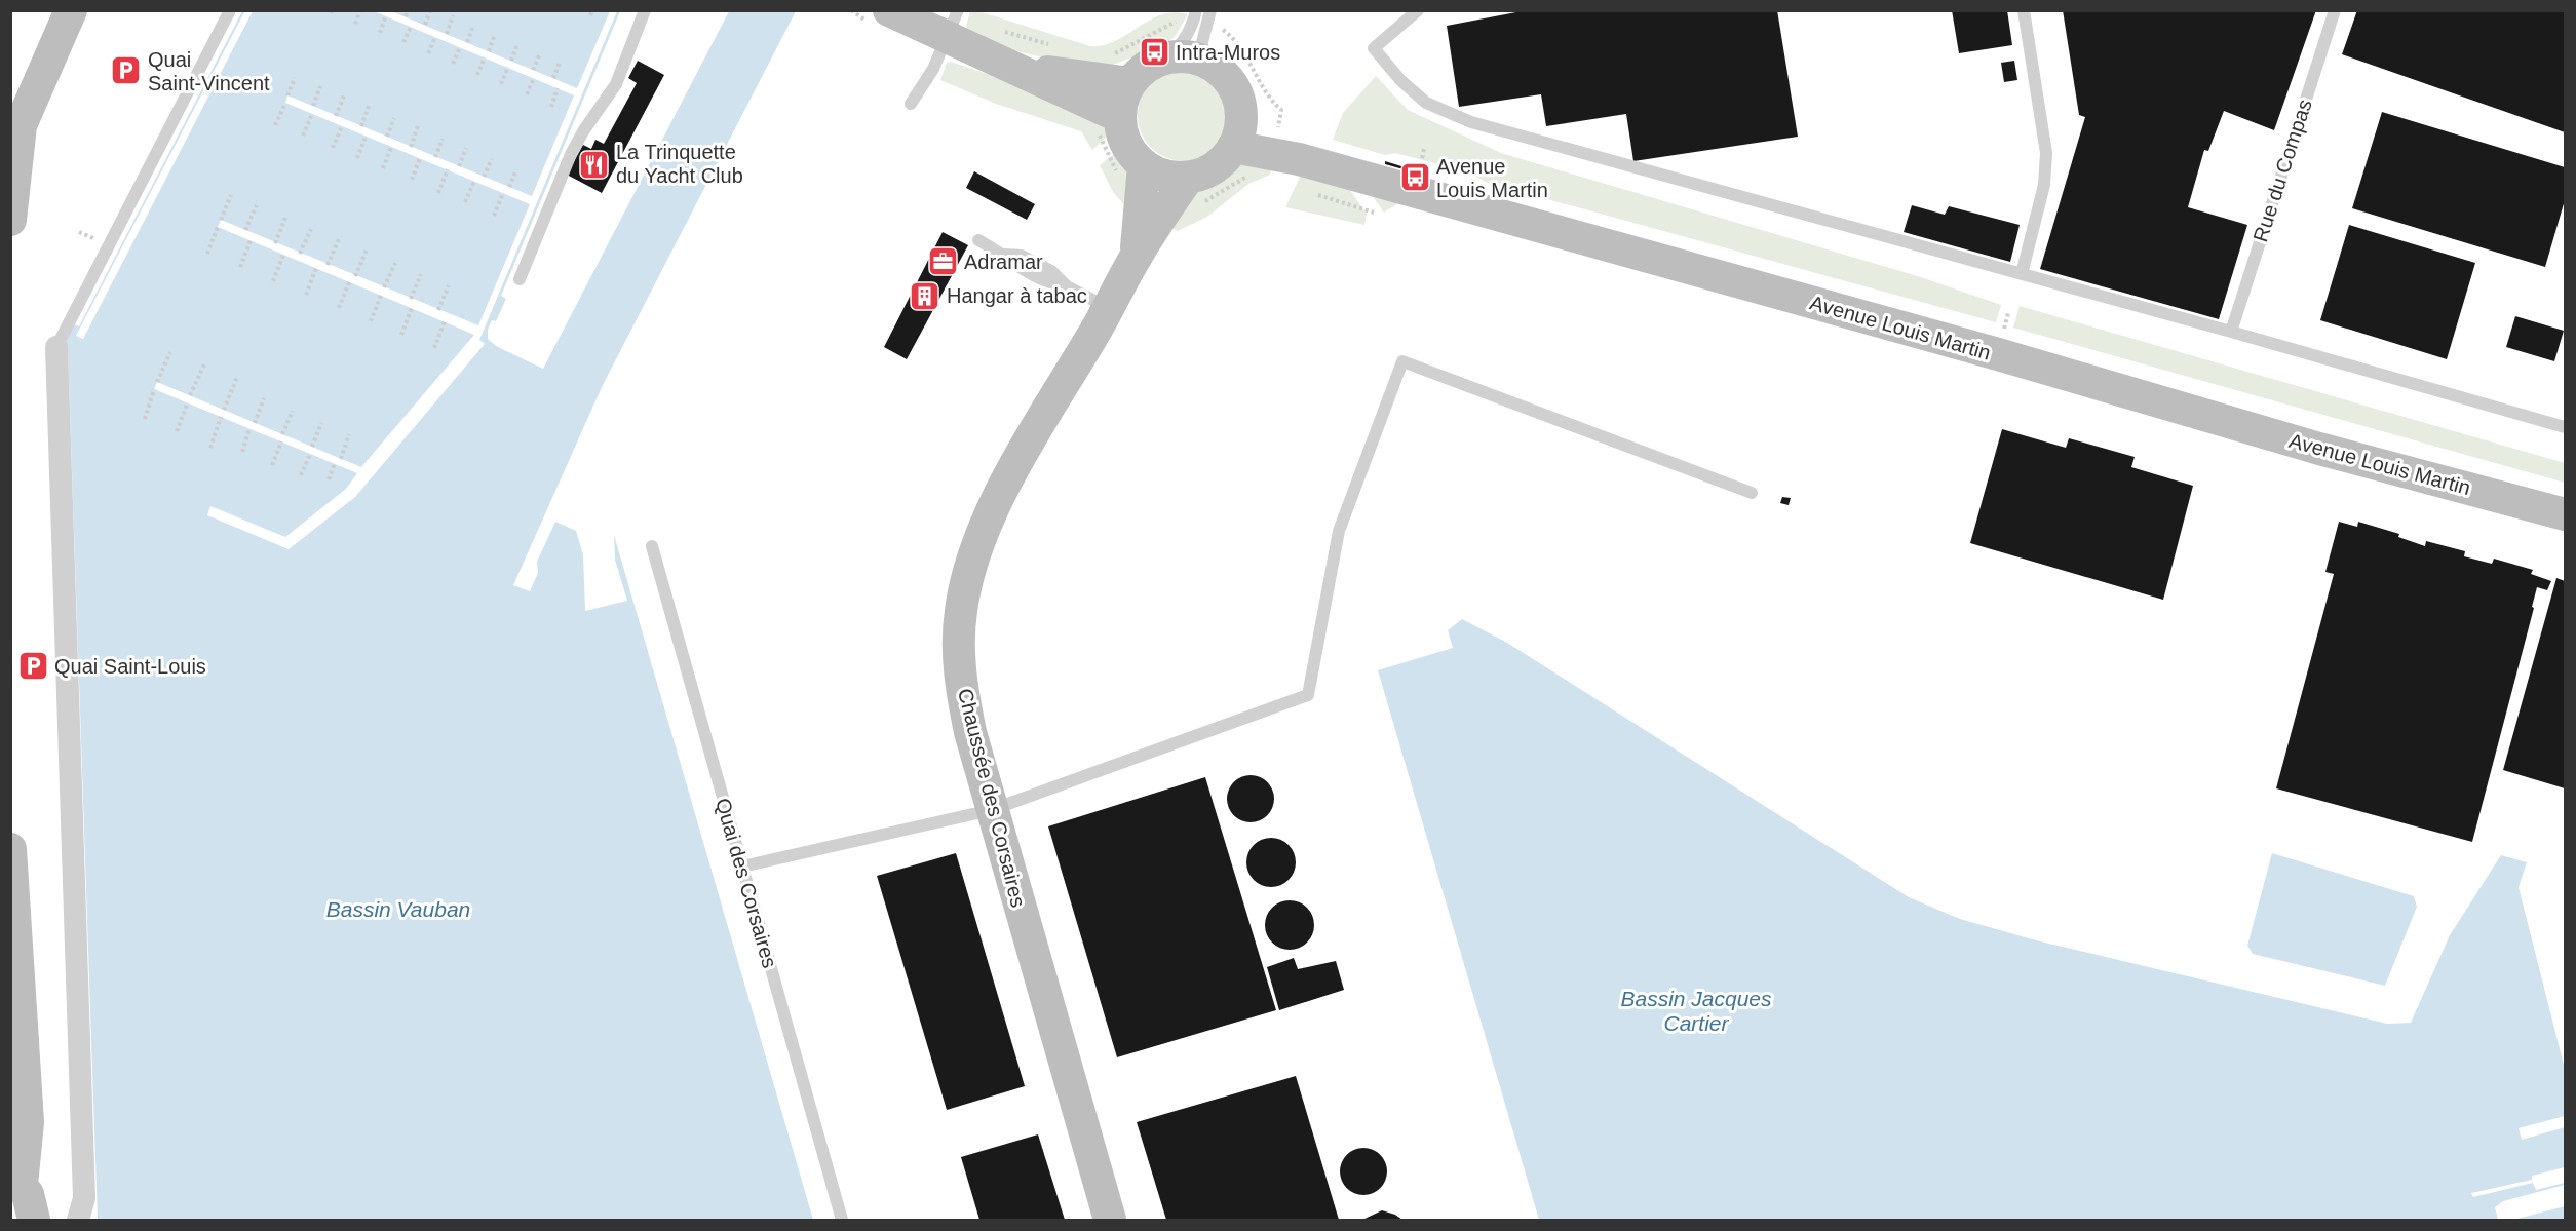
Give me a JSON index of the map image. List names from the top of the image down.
{
  "streets": {
    "street": ["Avenue Louis Martin", "Chaussée des Corsaires"],
    "lane": ["Rue du Compas", "Quai des Corsaires"]
  },
  "crossings": [
    ["Avenue Louis Martin", "Chaussée des Corsaires"]
  ],
  "water": ["Bassin Vauban", "Bassin Jacques Cartier"],
  "places": {
    "bus stop": ["Intra-Muros", "Avenue Louis Martin"],
    "parking": ["Quai Saint-Vincent", "Quai Saint-Louis"],
    "restaurant": ["La Trinquette du Yacht Club"],
    "office": ["Adramar"],
    "building": ["Hangar à tabac"]
  }
}
